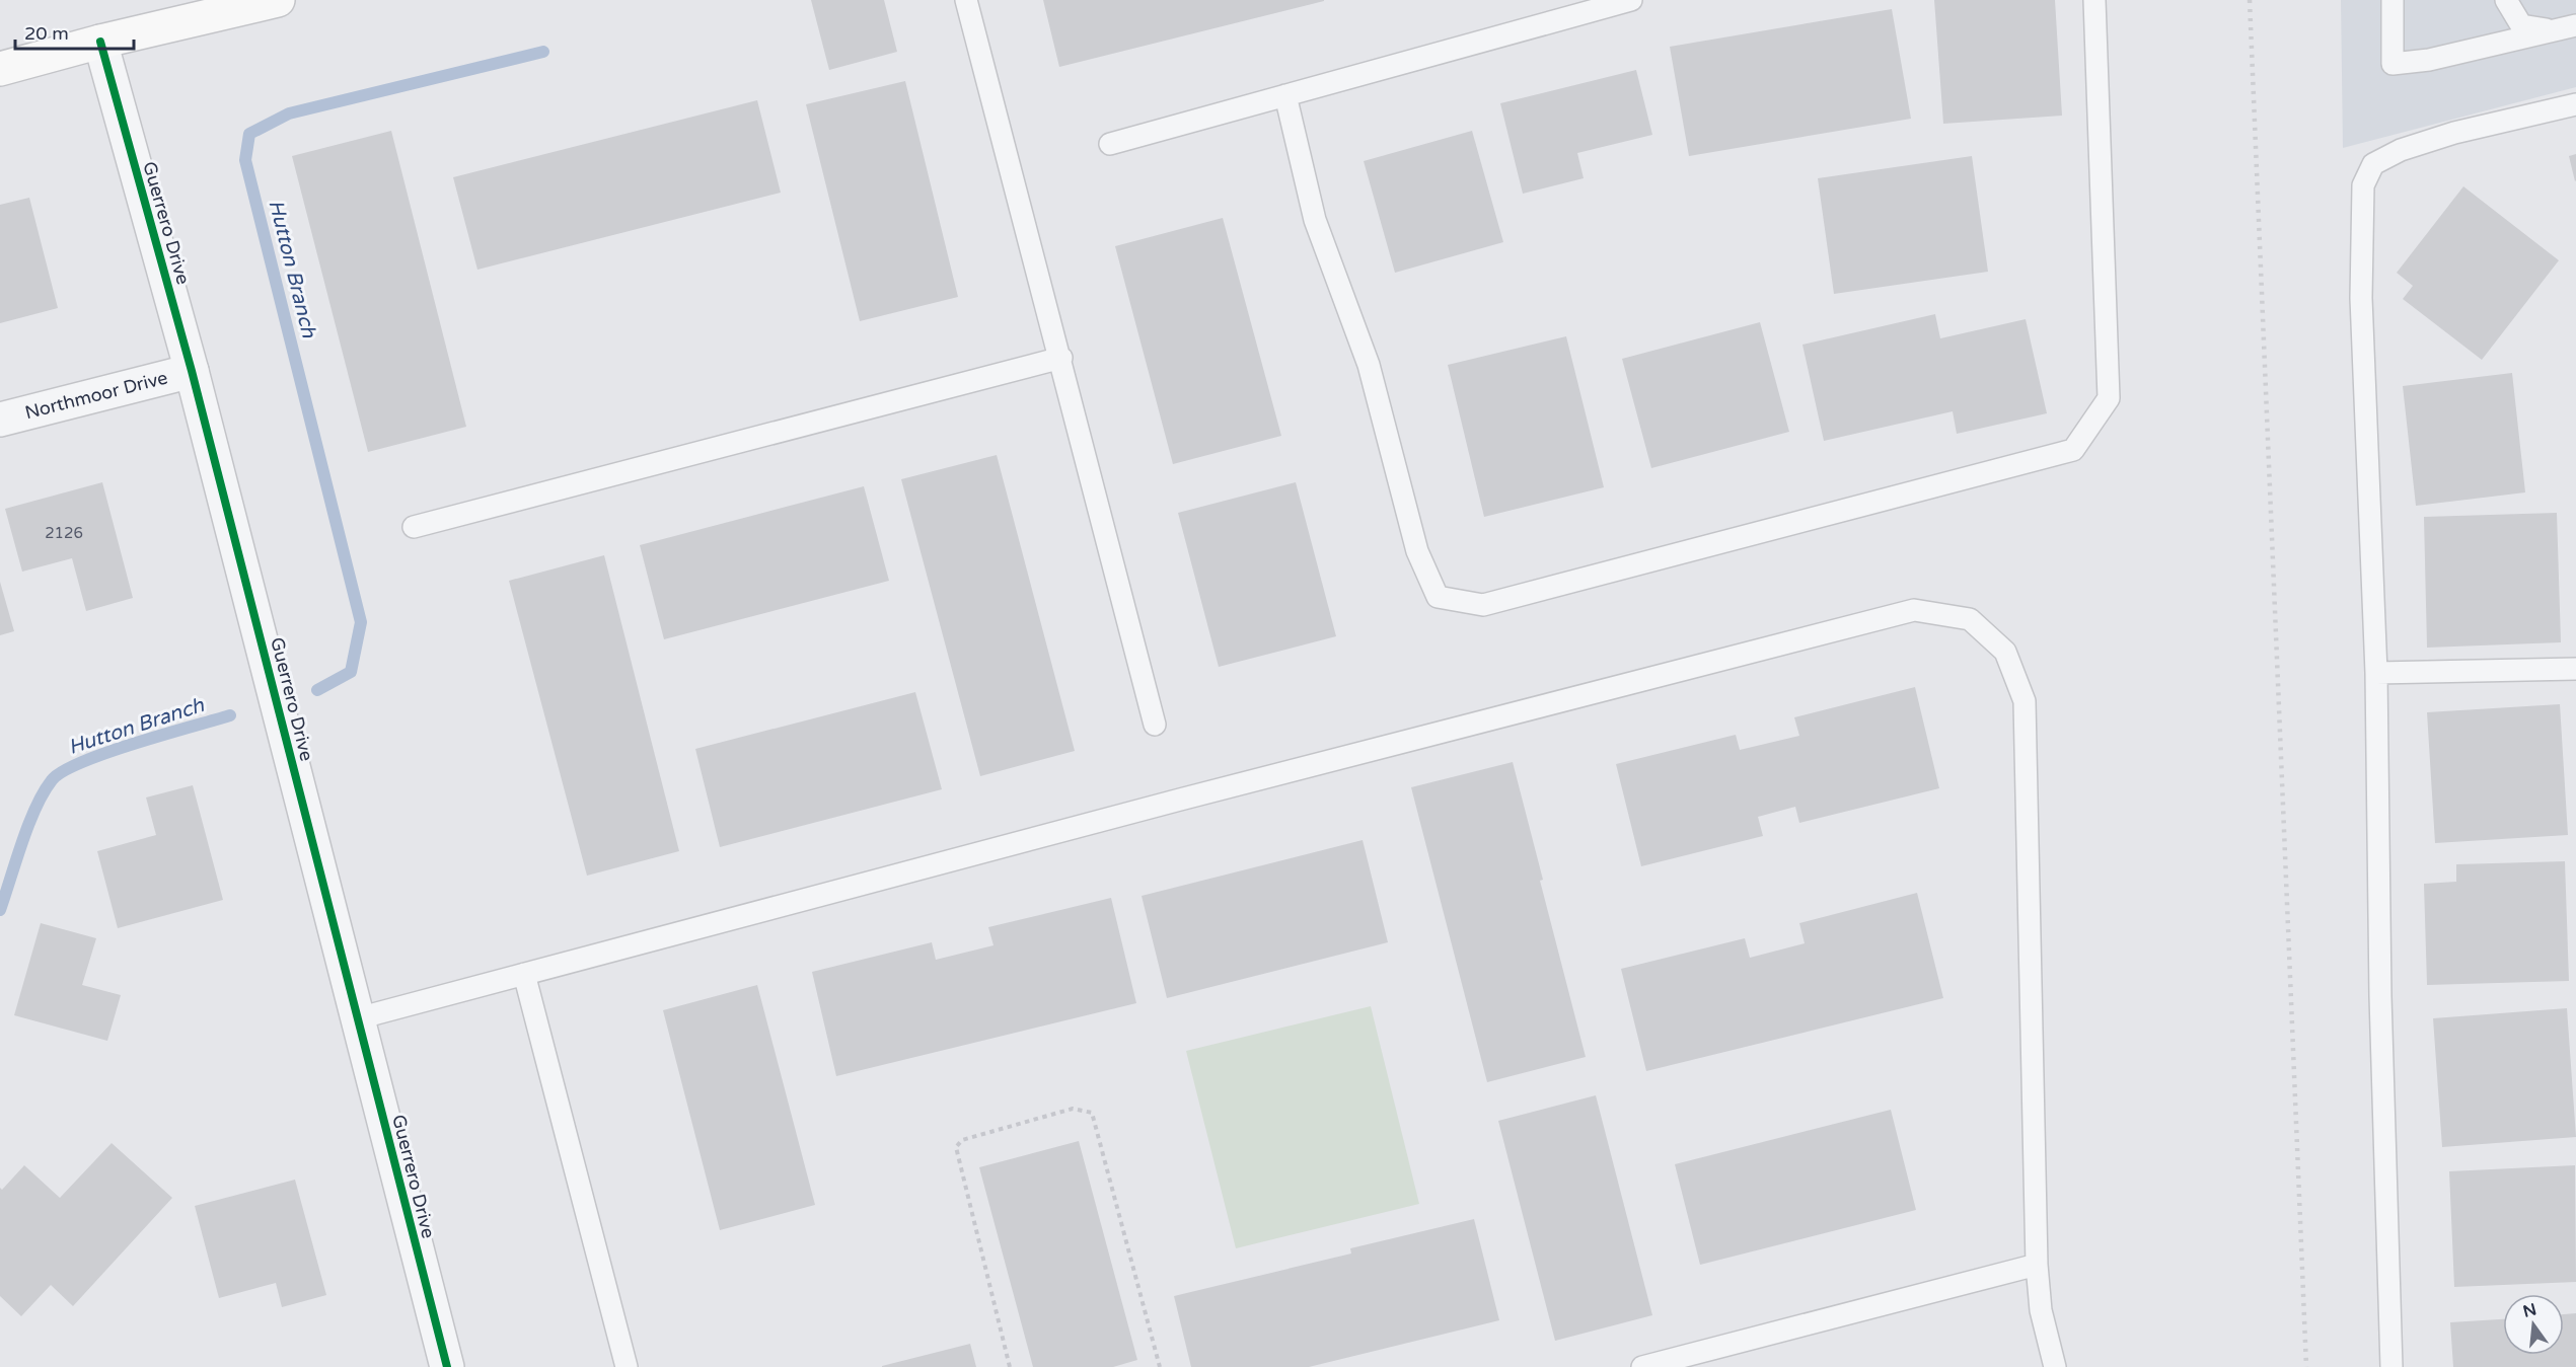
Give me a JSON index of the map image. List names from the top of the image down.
{
  "streets": {
    "street": ["Guerrero Drive", "Northmoor Drive"]
  },
  "crossings": [
    ["Guerrero Drive", "Northmoor Drive"]
  ],
  "water": ["Hutton Branch"],
  "house_numbers": ["2126"],
  "scale_bar": "20 m",
  "north": "top"
}
